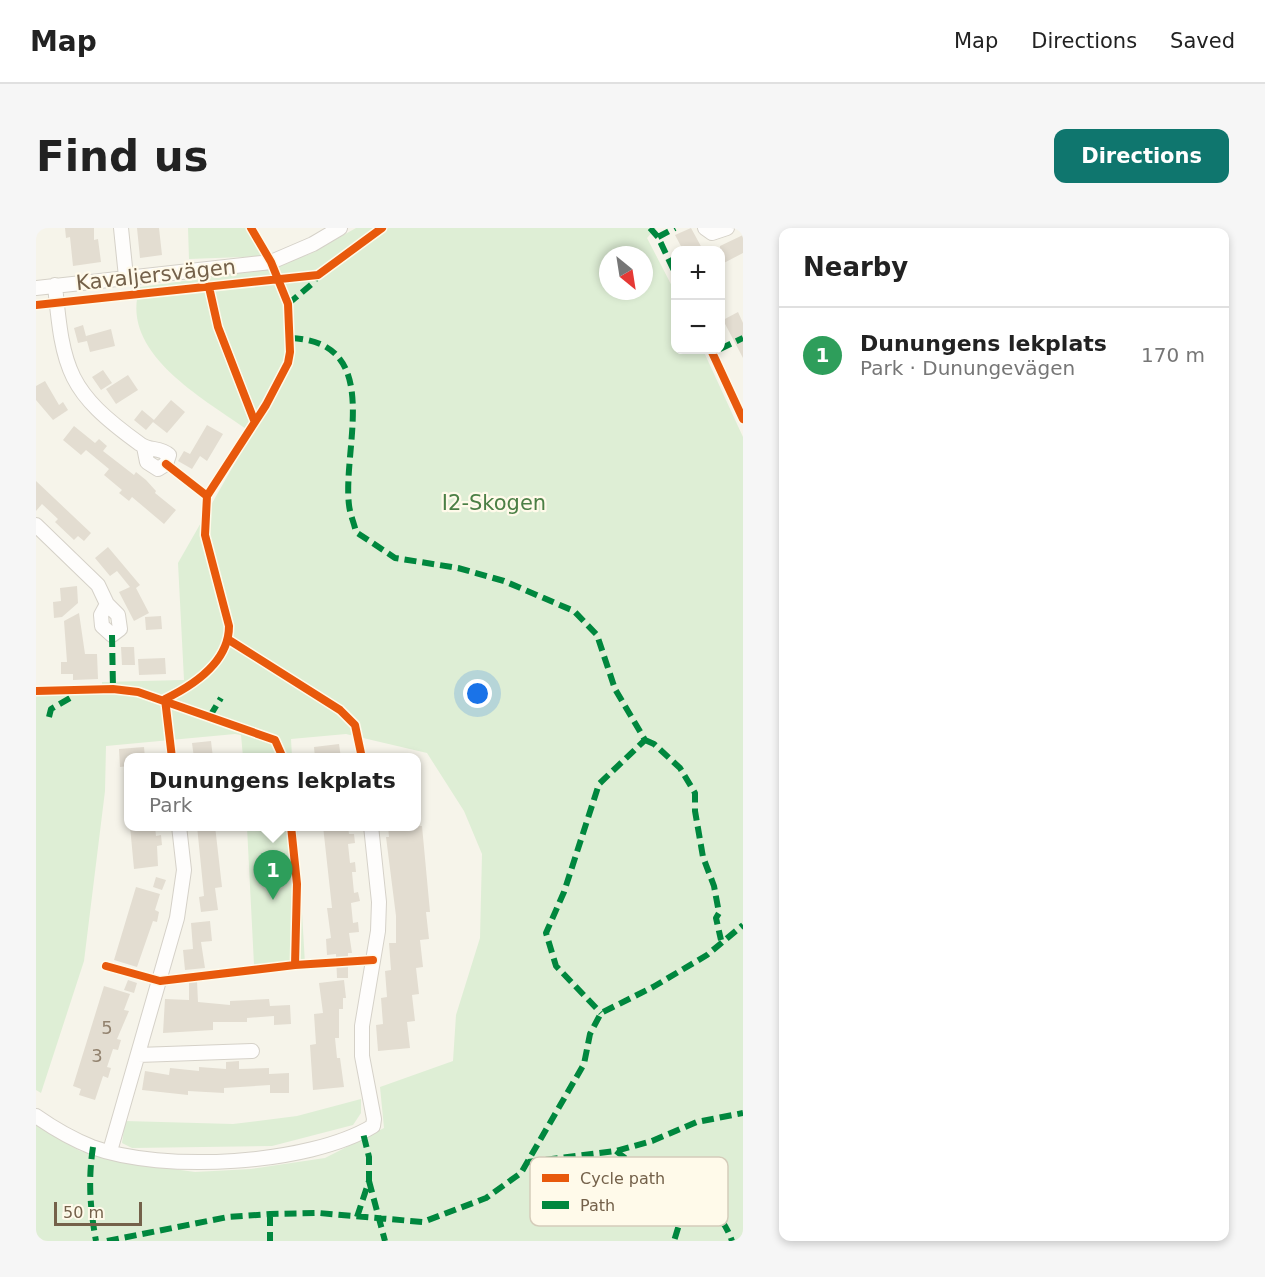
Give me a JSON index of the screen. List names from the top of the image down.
{
  "streets": {
    "street": ["Kavaljersvägen"]
  },
  "parks": ["I2-Skogen"],
  "house_numbers": ["5", "3"],
  "legend": ["Cycle path", "Path"],
  "scale_bar": "50 m",
  "north": "bottom right",
  "page": {
    "header": "Map",
    "nav": ["Map", "Directions", "Saved"],
    "buttons": "Directions",
    "title": "Find us",
    "heading": "Nearby",
    "map_buttons": ["+", "−"],
    "list": [
      {
        "mark": "1",
        "name": "Dunungens lekplats",
        "note": "Park · Dunungevägen",
        "value": "170 m"
      }
    ],
    "popup": ["Dunungens lekplats", "Park"],
    "pins": "1",
    "scale": "50 m"
  }
}
